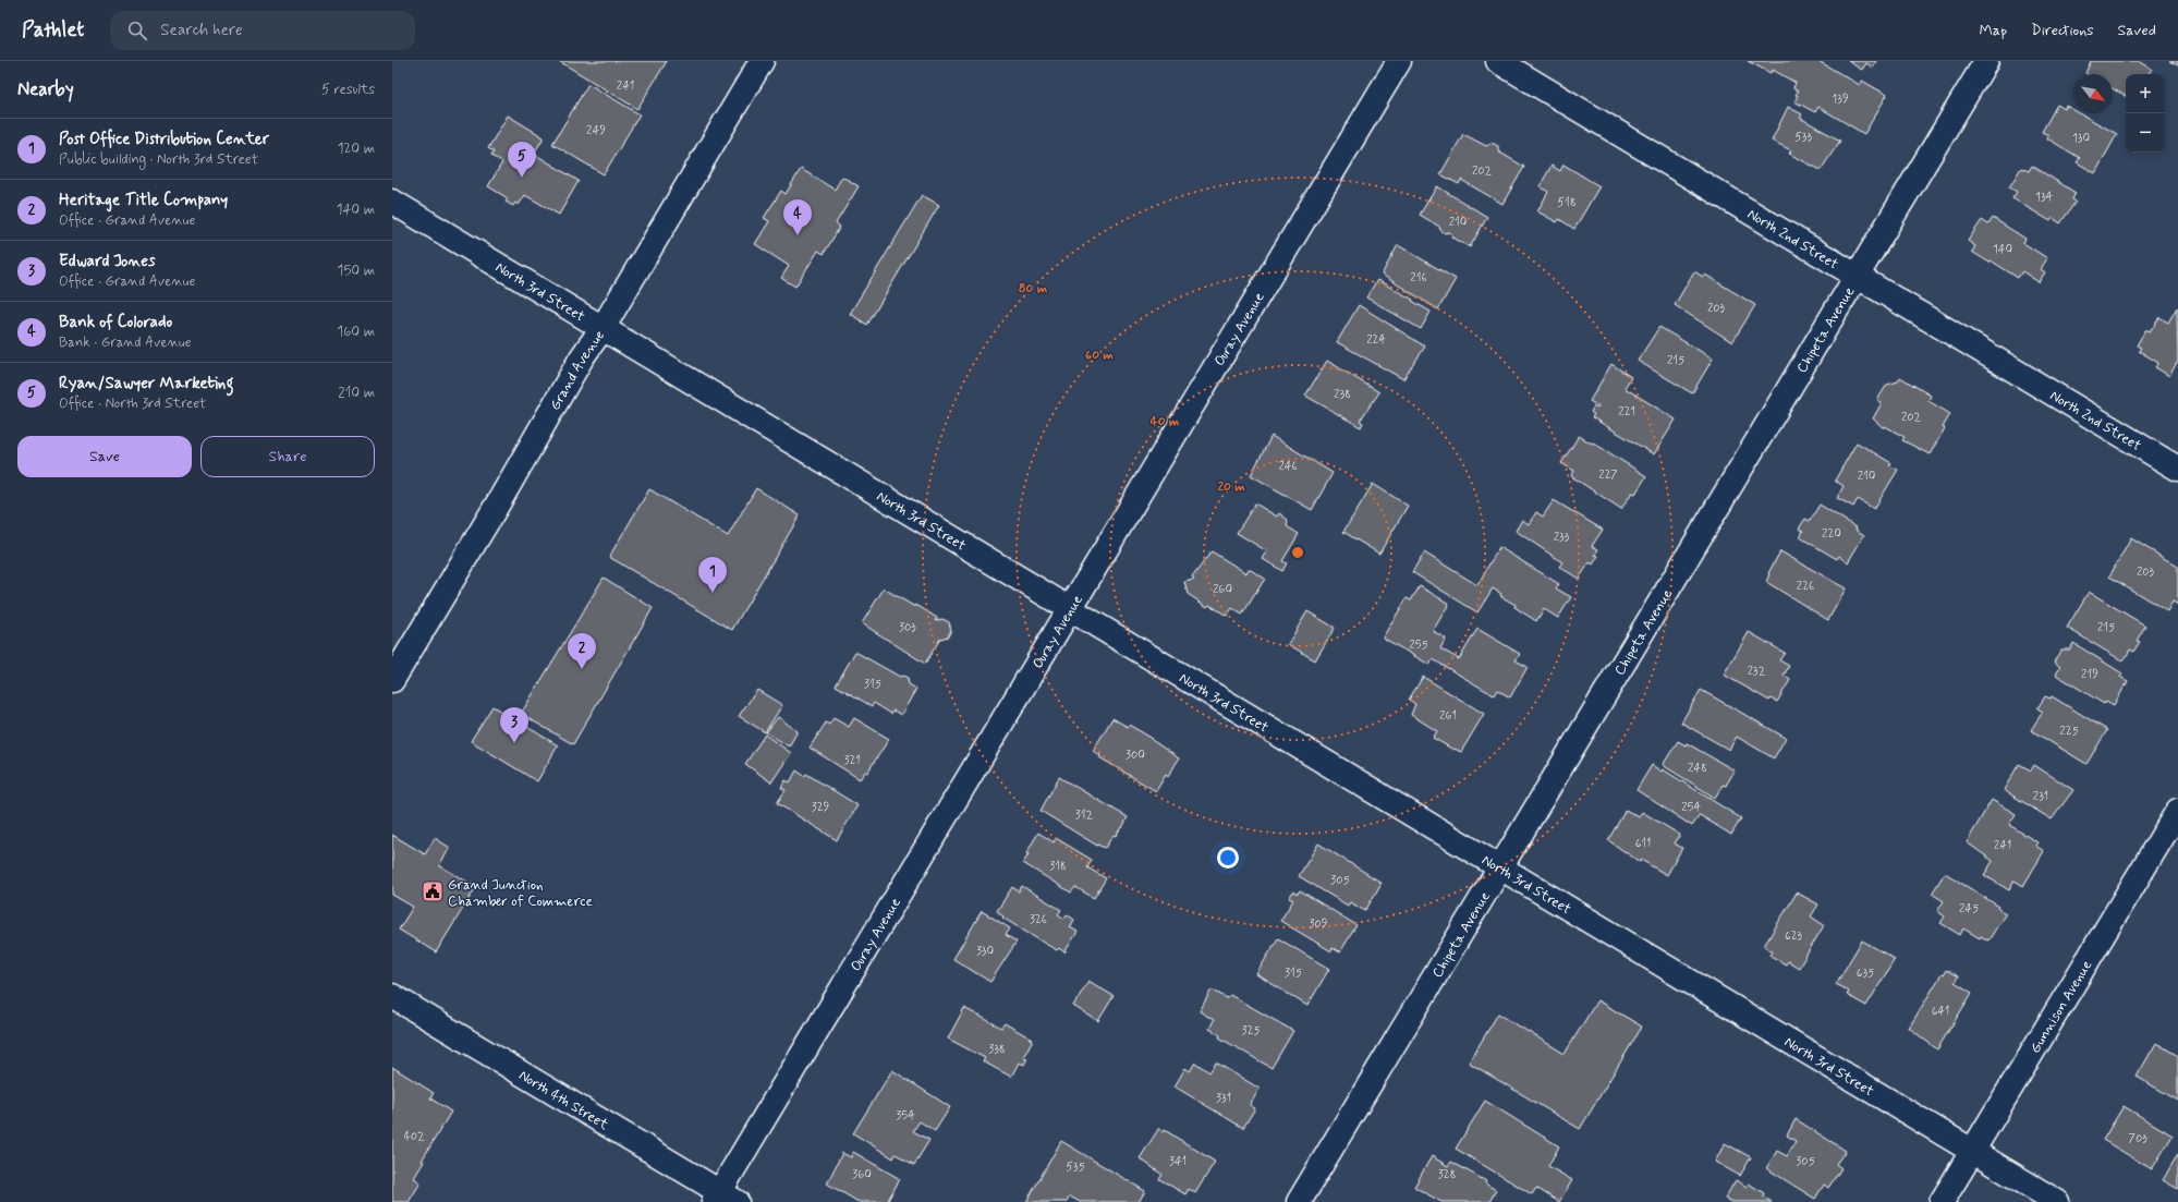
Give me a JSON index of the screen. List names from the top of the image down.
{
  "streets": {
    "street": [
      "North 2nd Street",
      "North 3rd Street",
      "Ouray Avenue",
      "Chipeta Avenue",
      "Grand Avenue",
      "Gunnison Avenue",
      "North 4th Street"
    ]
  },
  "crossings": [
    ["North 2nd Street", "Chipeta Avenue"],
    ["North 3rd Street", "Ouray Avenue"],
    ["North 3rd Street", "Chipeta Avenue"],
    ["North 3rd Street", "Grand Avenue"],
    ["North 3rd Street", "Gunnison Avenue"],
    ["Ouray Avenue", "North 4th Street"]
  ],
  "places": {
    "public building": ["Grand Junction Chamber of Commerce"]
  },
  "house_numbers": [
    "241",
    "139",
    "249",
    "533",
    "130",
    "202",
    "134",
    "518",
    "210",
    "140",
    "216",
    "203",
    "224",
    "215",
    "238",
    "221",
    "202",
    "246",
    "227",
    "210",
    "220",
    "233",
    "203",
    "226",
    "260",
    "303",
    "215",
    "255",
    "232",
    "219",
    "315",
    "261",
    "225",
    "300",
    "321",
    "248",
    "231",
    "329",
    "254",
    "312",
    "611",
    "241",
    "318",
    "305",
    "245",
    "326",
    "309",
    "623",
    "330",
    "315",
    "635",
    "641",
    "325",
    "338",
    "331",
    "354",
    "402",
    "703",
    "341",
    "305",
    "535",
    "360",
    "328"
  ],
  "north": "bottom right",
  "page": {
    "header": "Pathlet",
    "search": "Search here",
    "nav": ["Map", "Directions", "Saved"],
    "heading": ["Nearby", "5 results"],
    "map_buttons": ["+", "−"],
    "list": [
      {
        "mark": "1",
        "name": "Post Office Distribution Center",
        "note": "Public building · North 3rd Street",
        "value": "120 m"
      },
      {
        "mark": "2",
        "name": "Heritage Title Company",
        "note": "Office · Grand Avenue",
        "value": "140 m"
      },
      {
        "mark": "3",
        "name": "Edward Jones",
        "note": "Office · Grand Avenue",
        "value": "150 m"
      },
      {
        "mark": "4",
        "name": "Bank of Colorado",
        "note": "Bank · Grand Avenue",
        "value": "160 m"
      },
      {
        "mark": "5",
        "name": "Ryan/Sawyer Marketing",
        "note": "Office · North 3rd Street",
        "value": "210 m"
      }
    ],
    "pins": [
      "5",
      "4",
      "1",
      "2",
      "3"
    ],
    "buttons": ["Save", "Share"]
  },
  "rings": [
    "80 m",
    "60 m",
    "40 m",
    "20 m"
  ]
}
